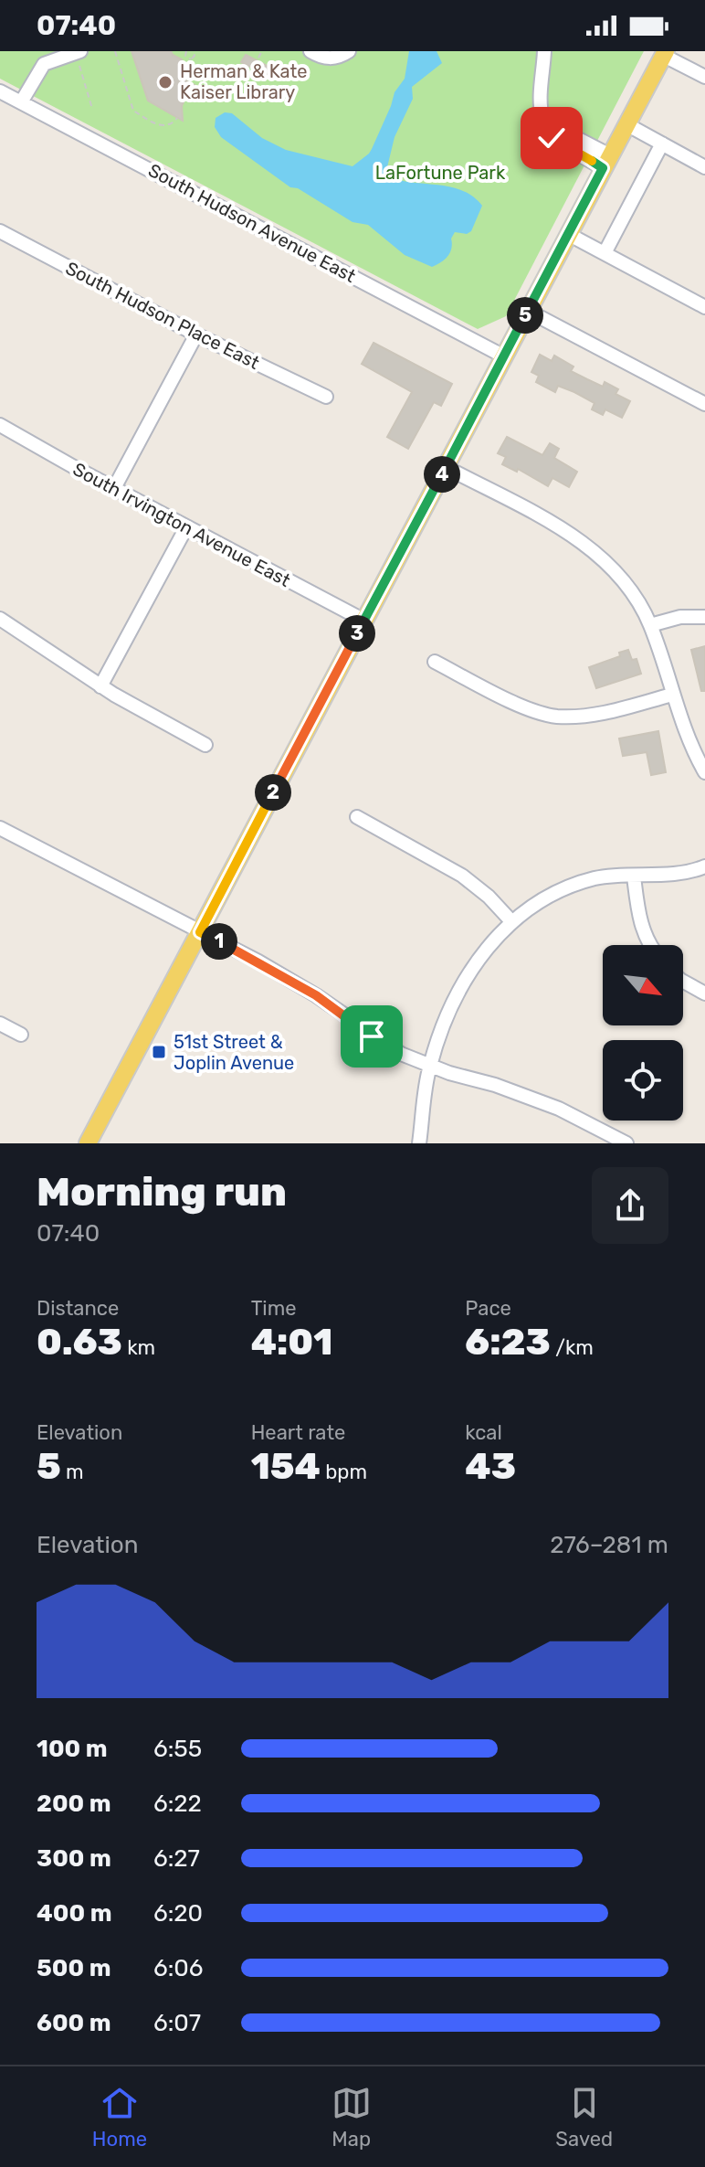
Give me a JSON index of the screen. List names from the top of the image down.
{
  "streets": {
    "street": ["South Hudson Avenue East", "South Hudson Place East", "South Irvington Avenue East"]
  },
  "parks": ["LaFortune Park"],
  "places": {
    "other": ["Herman & Kate Kaiser Library"],
    "transit": ["51st Street & Joplin Avenue"]
  },
  "north": "bottom right",
  "page": {
    "status": "07:40",
    "pins": [
      "5",
      "4",
      "3",
      "2",
      "1"
    ],
    "heading": ["Morning run", "07:40"],
    "stats": [
      ["Distance", "0.63 km"],
      ["Time", "4:01"],
      ["Pace", "6:23 /km"],
      ["Elevation", "5 m"],
      ["Heart rate", "154 bpm"],
      ["kcal", "43"]
    ],
    "chart": ["Elevation", "276–281 m"],
    "list": [
      {
        "name": "100 m",
        "note": "6:55"
      },
      {
        "name": "200 m",
        "note": "6:22"
      },
      {
        "name": "300 m",
        "note": "6:27"
      },
      {
        "name": "400 m",
        "note": "6:20"
      },
      {
        "name": "500 m",
        "note": "6:06"
      },
      {
        "name": "600 m",
        "note": "6:07"
      }
    ],
    "tabs": ["Home", "Map", "Saved"]
  }
}
